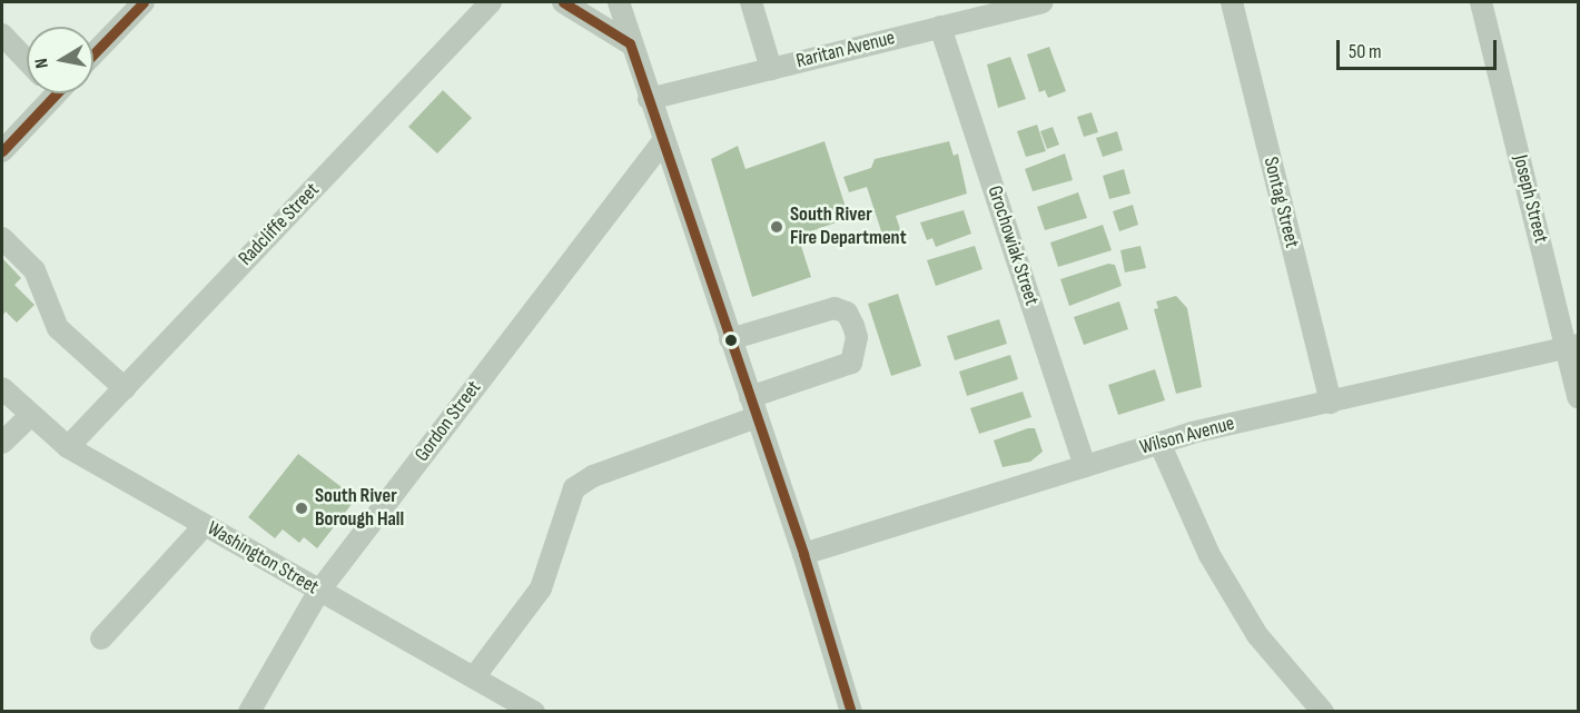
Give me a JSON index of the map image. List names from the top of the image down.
{
  "streets": {
    "street": [
      "Raritan Avenue",
      "Joseph Street",
      "Sontag Street",
      "Radcliffe Street",
      "Grochowiak Street",
      "Gordon Street",
      "Wilson Avenue",
      "Washington Street"
    ]
  },
  "crossings": [
    ["Raritan Avenue", "Grochowiak Street"],
    ["Joseph Street", "Wilson Avenue"],
    ["Sontag Street", "Wilson Avenue"],
    ["Radcliffe Street", "Washington Street"],
    ["Grochowiak Street", "Wilson Avenue"],
    ["Gordon Street", "Washington Street"]
  ],
  "places": ["South River Fire Department", "South River Borough Hall"],
  "scale_bar": "50 m",
  "north": "left"
}
